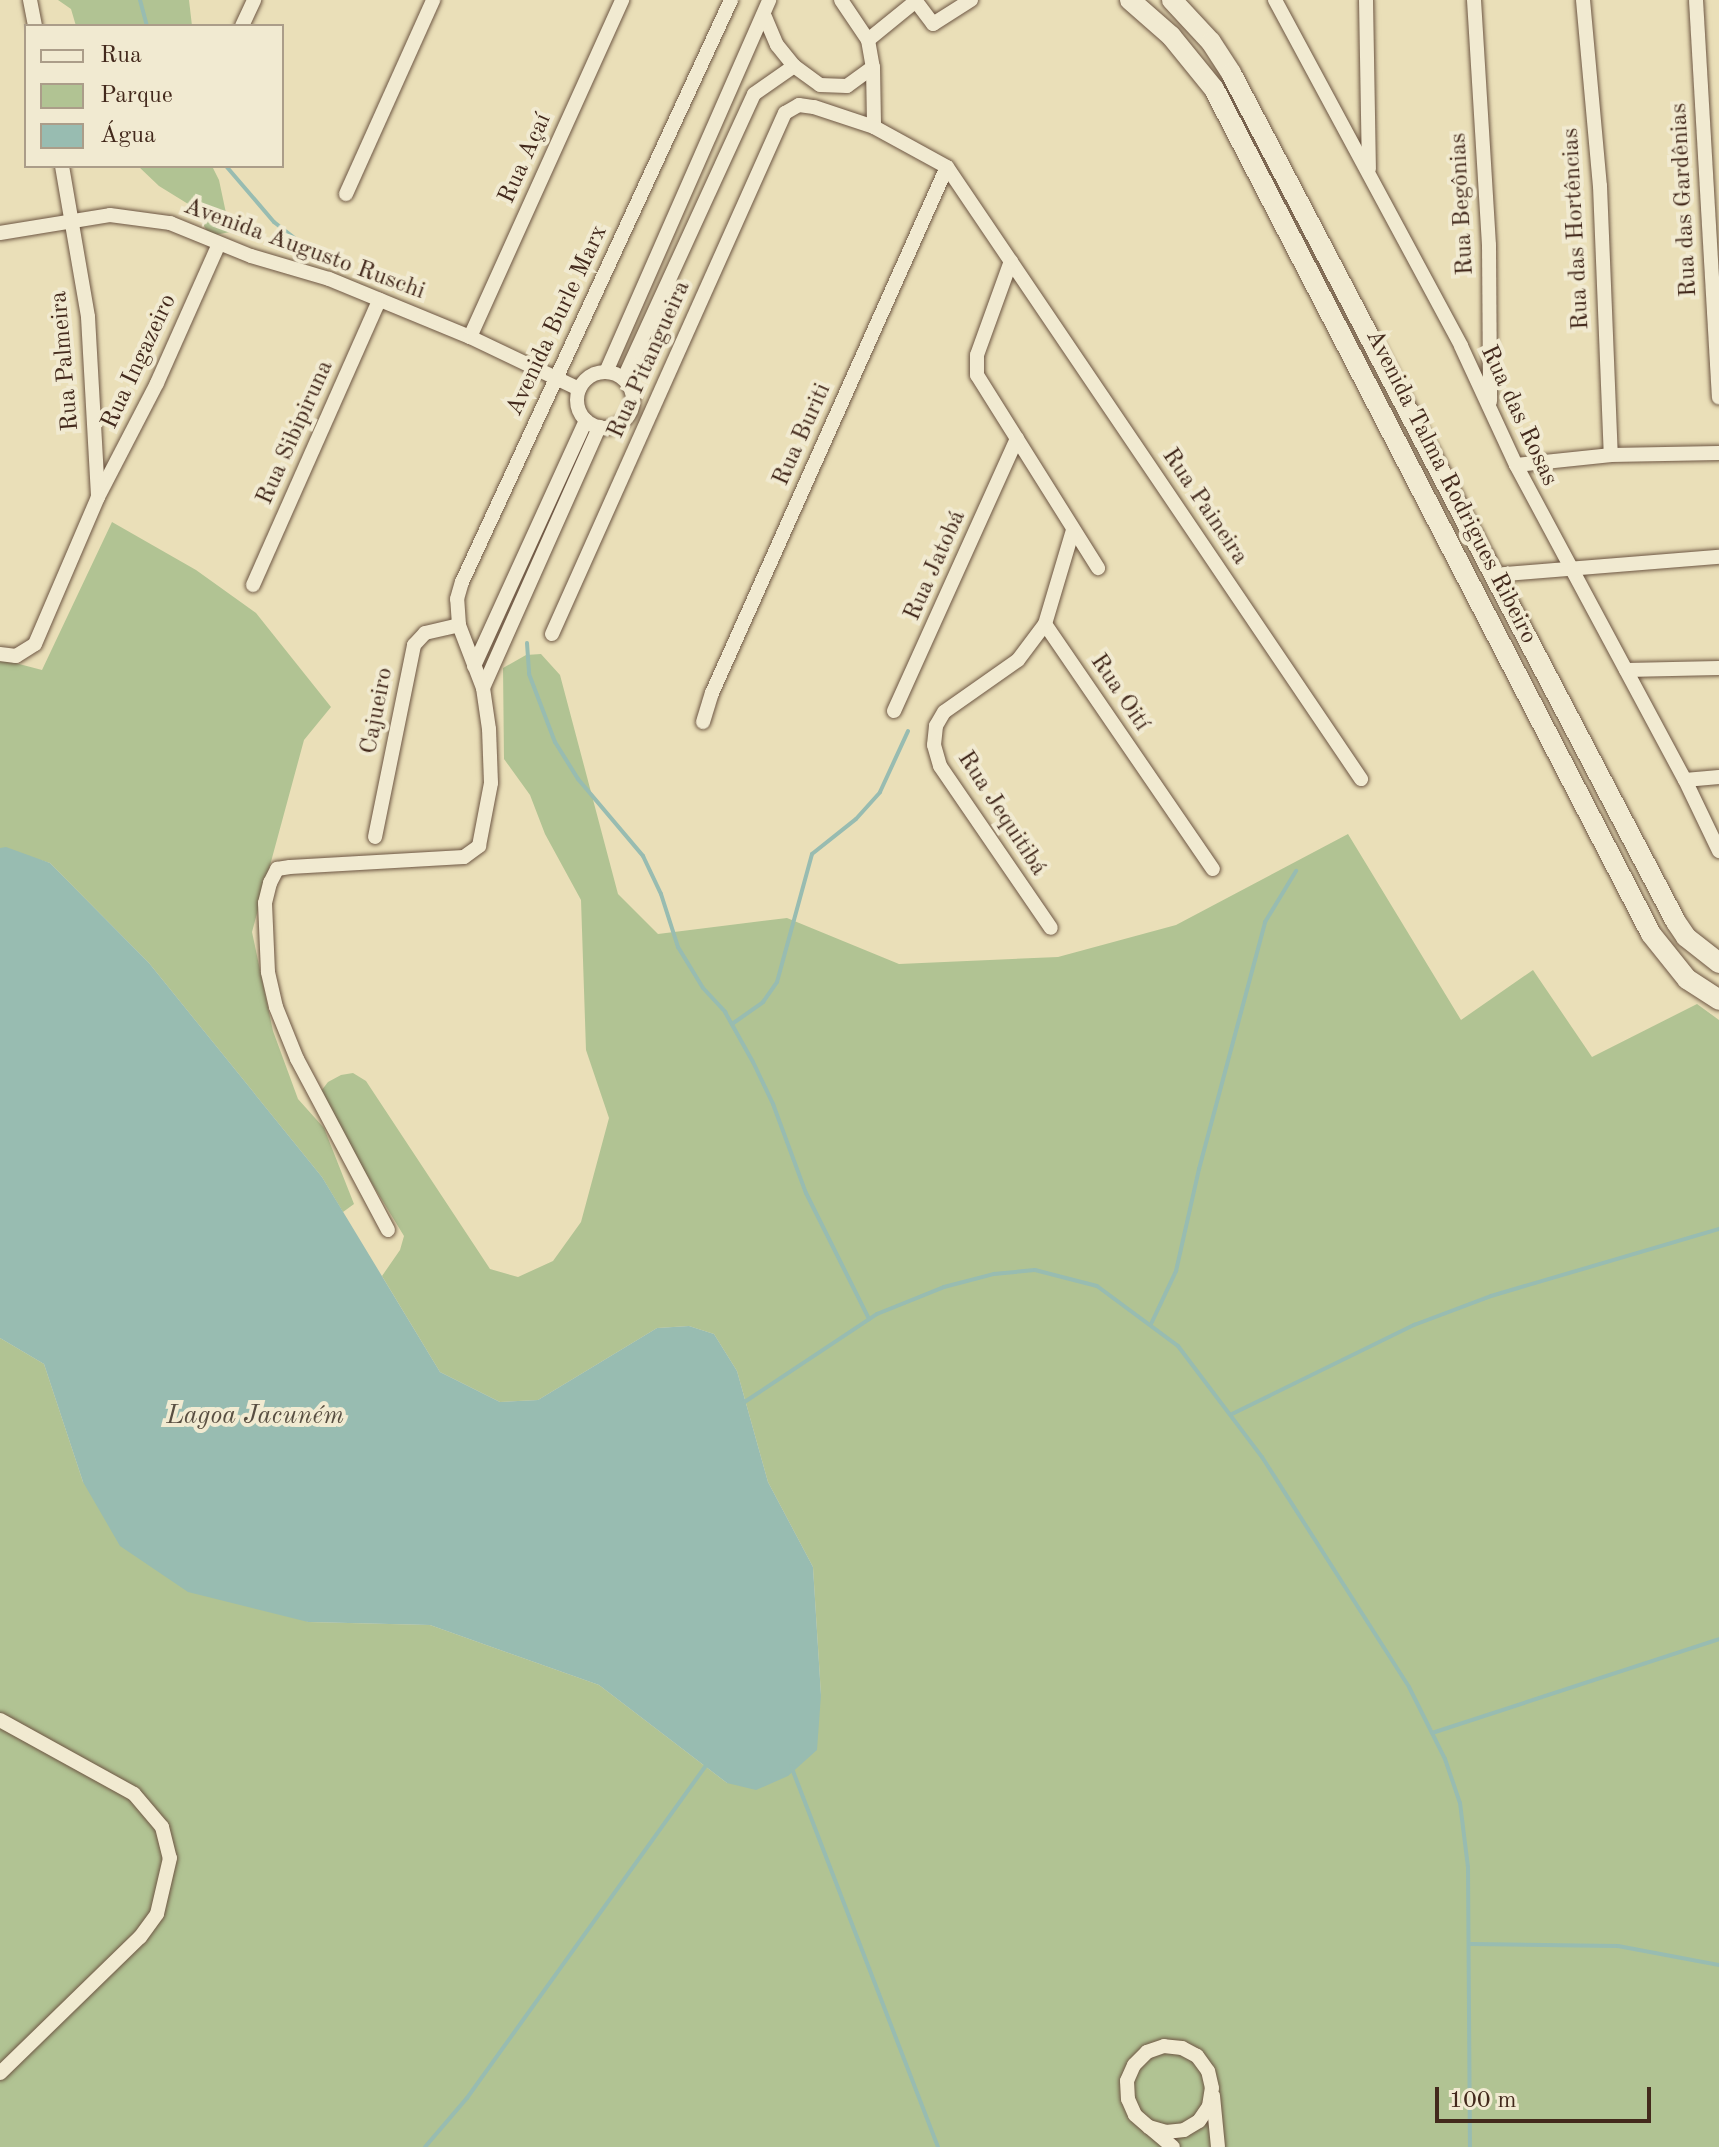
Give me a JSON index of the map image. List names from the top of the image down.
{
  "streets": {
    "main road": ["Avenida Talma Rodrigues Ribeiro"],
    "street": [
      "Rua Açaí",
      "Rua das Gardênias",
      "Rua Begônias",
      "Rua das Hortências",
      "Avenida Augusto Ruschi",
      "Avenida Burle Marx",
      "Rua Pitangueira",
      "Rua Palmeira",
      "Rua Ingazeiro",
      "Rua das Rosas",
      "Rua Sibipiruna",
      "Rua Buriti",
      "Rua Paineira",
      "Rua Jatobá",
      "Rua Oití",
      "Cajueiro",
      "Rua Jequitibá"
    ]
  },
  "crossings": [
    ["Rua Açaí", "Avenida Augusto Ruschi"],
    ["Rua Begônias", "Rua das Rosas"],
    ["Avenida Augusto Ruschi", "Avenida Burle Marx"],
    ["Avenida Augusto Ruschi", "Rua Palmeira"],
    ["Avenida Augusto Ruschi", "Rua Ingazeiro"],
    ["Avenida Augusto Ruschi", "Rua Sibipiruna"],
    ["Avenida Burle Marx", "Cajueiro"],
    ["Rua Palmeira", "Rua Ingazeiro"],
    ["Rua Buriti", "Rua Paineira"],
    ["Rua Oití", "Rua Jequitibá"]
  ],
  "water": ["Lagoa Jacuném"],
  "legend": ["Rua", "Parque", "Água"],
  "scale_bar": "100 m"
}
